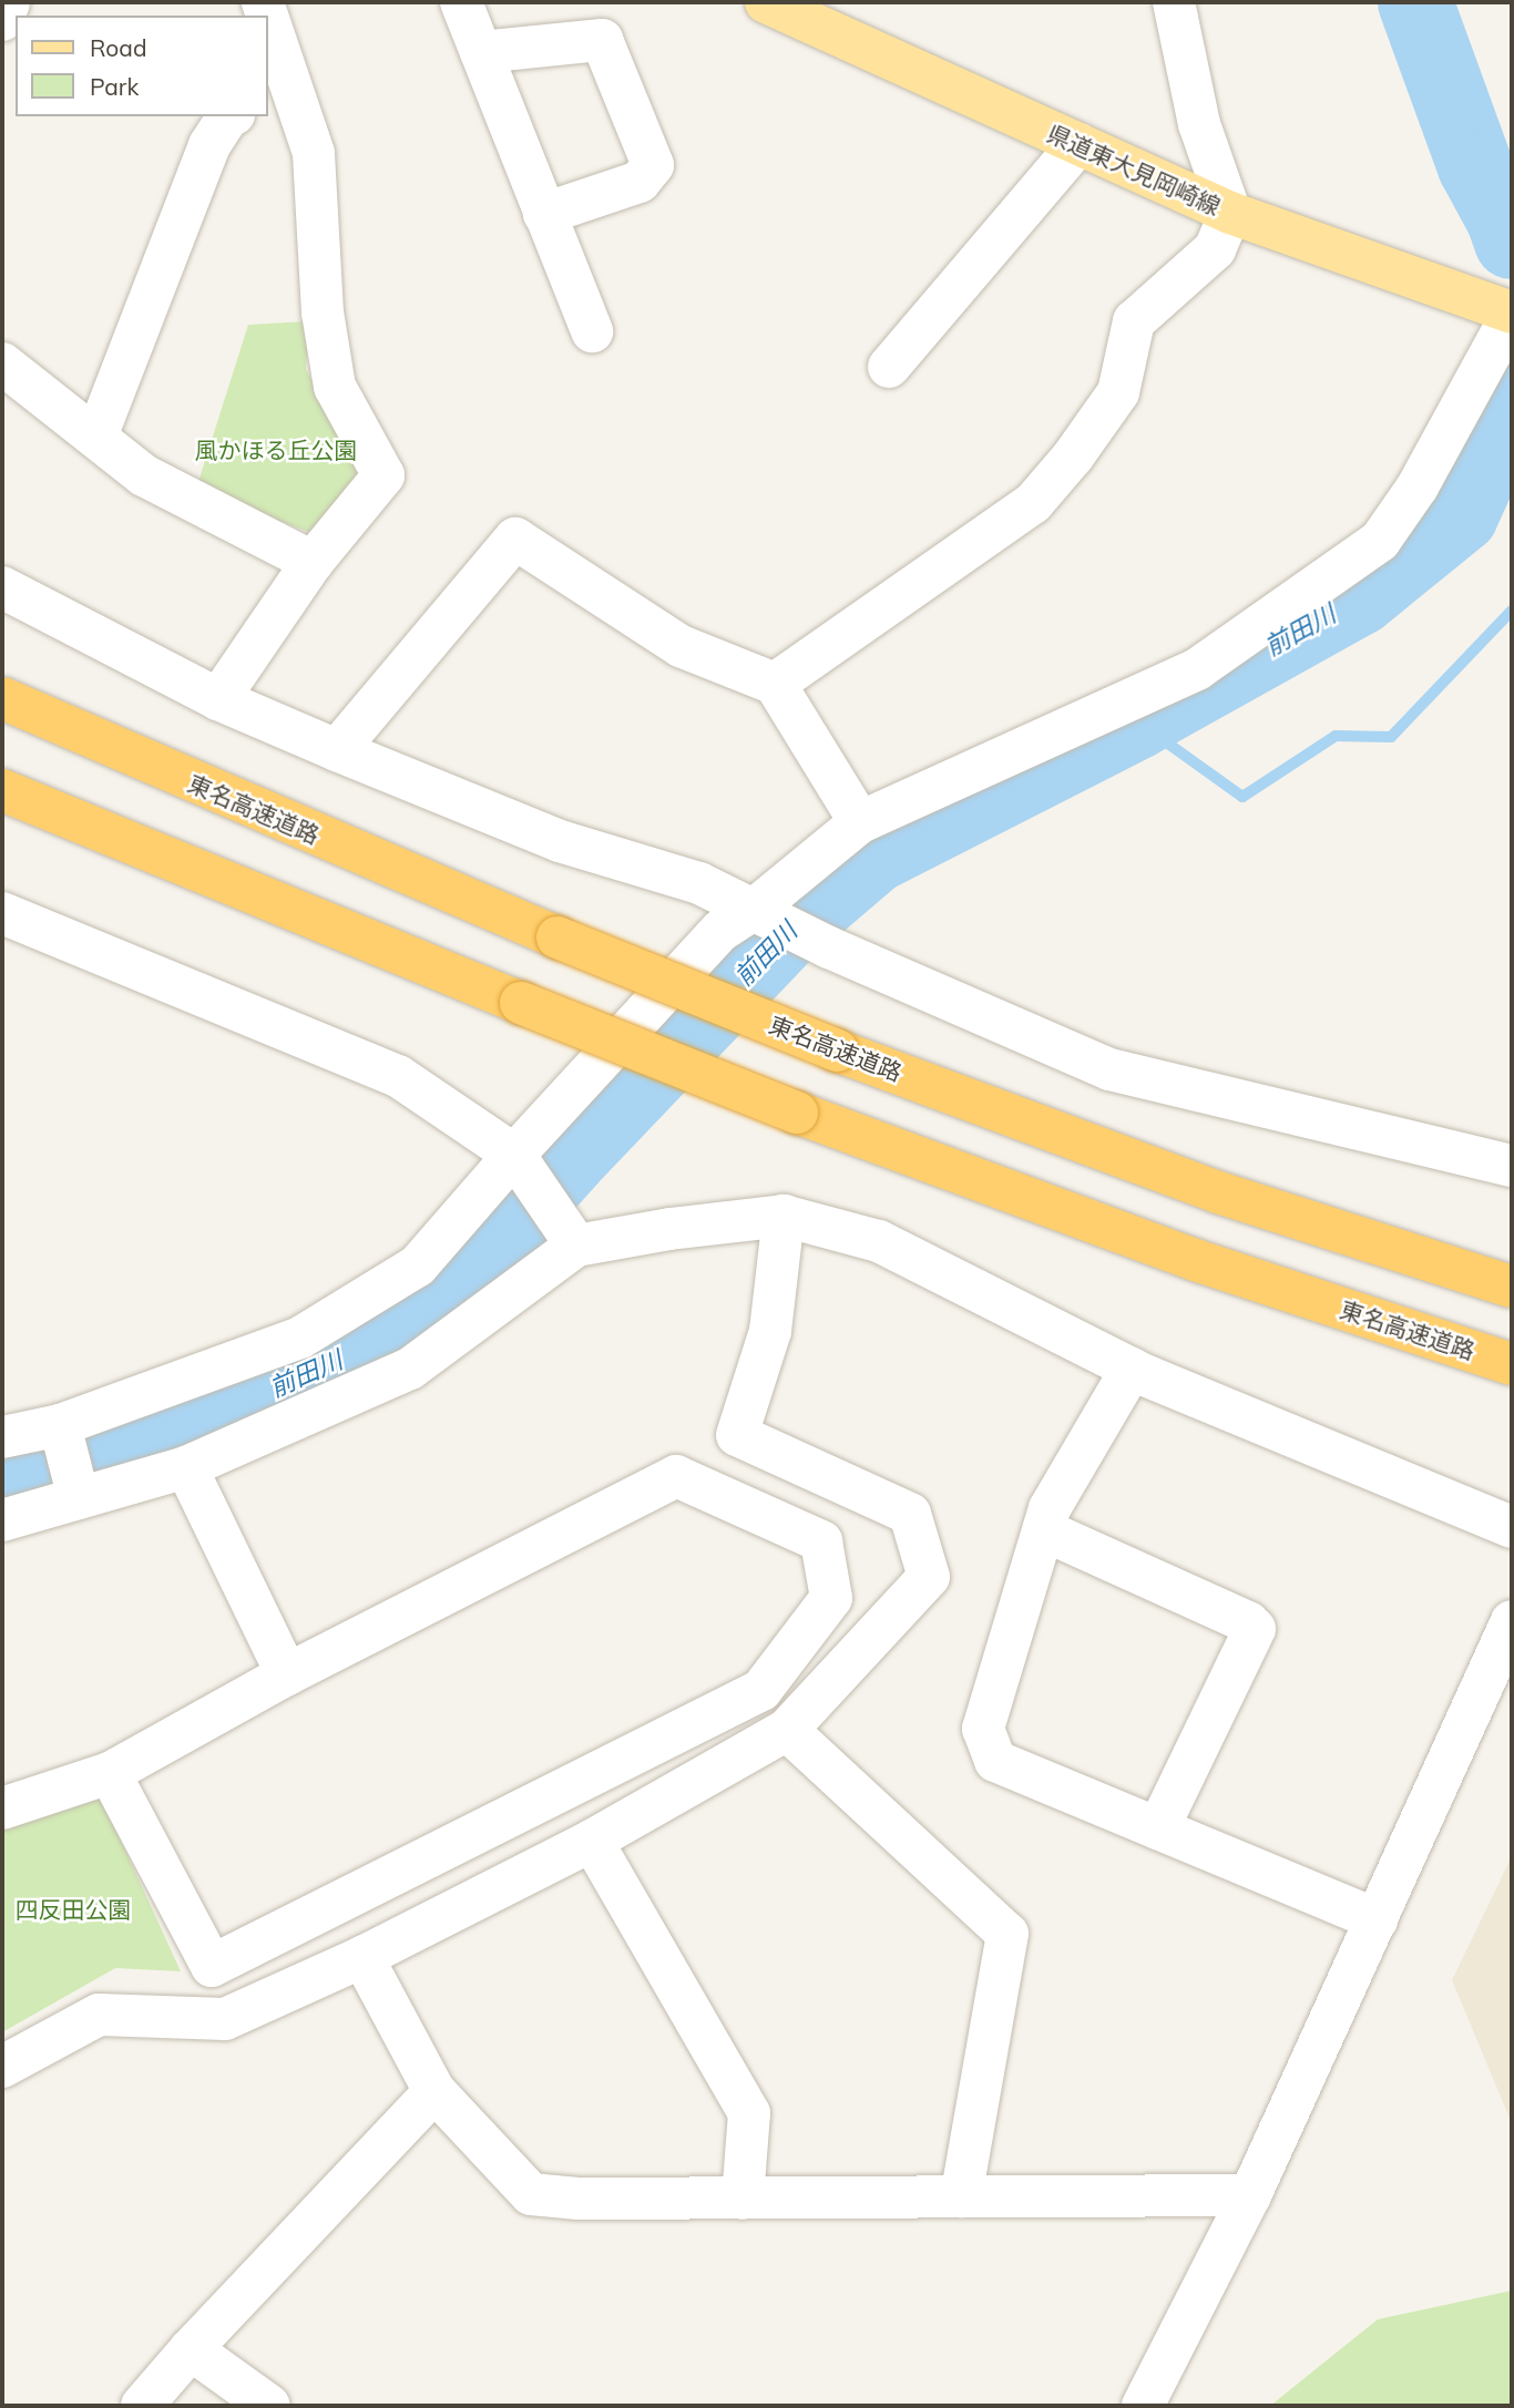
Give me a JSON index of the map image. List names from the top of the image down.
{
  "streets": {
    "highway": ["東名高速道路"],
    "main road": ["県道東大見岡崎線"]
  },
  "water": ["前田川"],
  "parks": ["風かほる丘公園", "四反田公園"],
  "legend": ["Road", "Park"]
}
